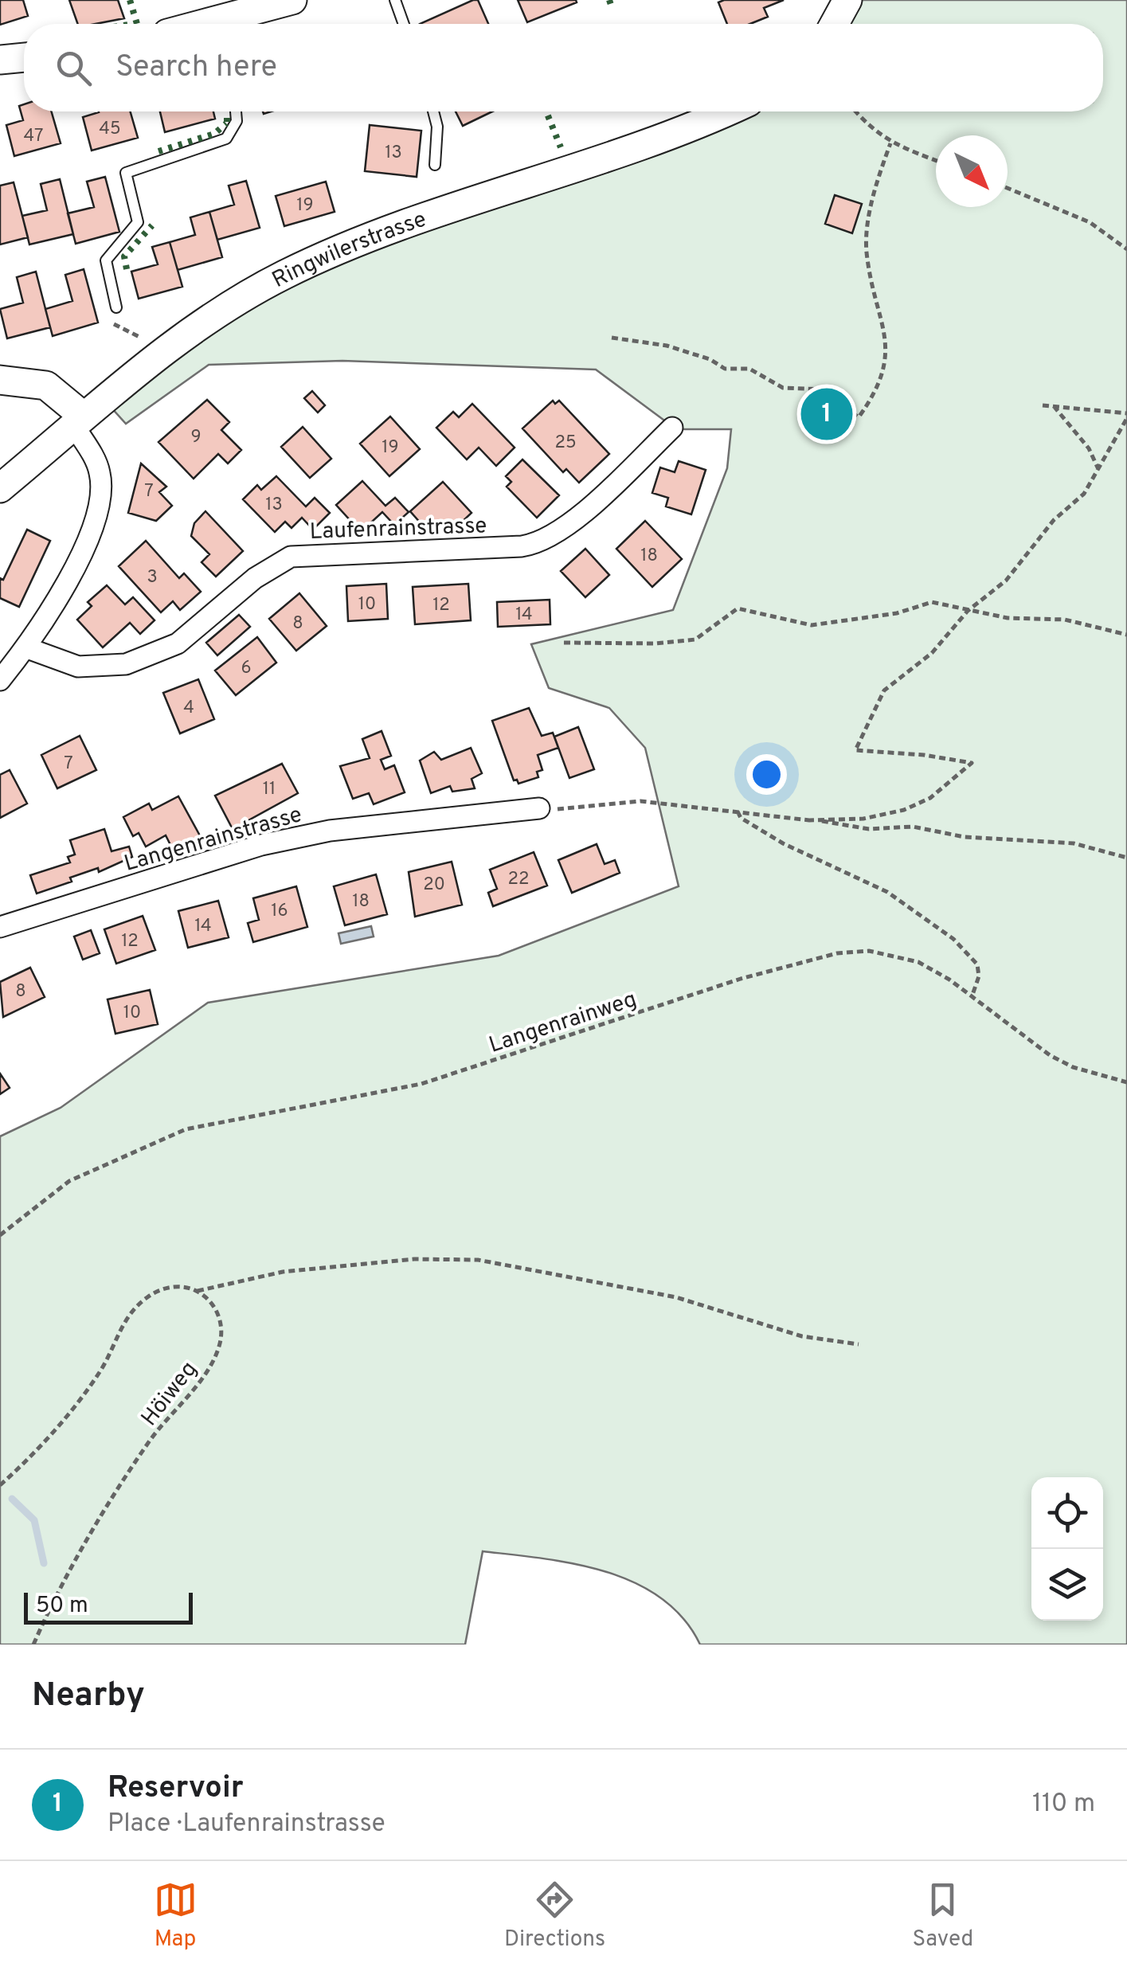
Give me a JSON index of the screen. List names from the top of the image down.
{
  "streets": {
    "street": ["Ringwilerstrasse", "Laufenrainstrasse", "Langenrainstrasse"],
    "path": ["Langenrainweg", "Höiweg"]
  },
  "house_numbers": [
    "45",
    "47",
    "13",
    "19",
    "9",
    "25",
    "19",
    "7",
    "13",
    "18",
    "3",
    "10",
    "12",
    "14",
    "8",
    "6",
    "4",
    "7",
    "11",
    "22",
    "20",
    "18",
    "16",
    "14",
    "12",
    "8",
    "10"
  ],
  "scale_bar": "50 m",
  "north": "bottom right",
  "page": {
    "search": "Search here",
    "pins": "1",
    "scale": "50 m",
    "heading": "Nearby",
    "list": [
      {
        "mark": "1",
        "name": "Reservoir",
        "note": "Place · Laufenrainstrasse",
        "value": "110 m"
      }
    ],
    "nav": ["Map", "Directions", "Saved"]
  }
}
